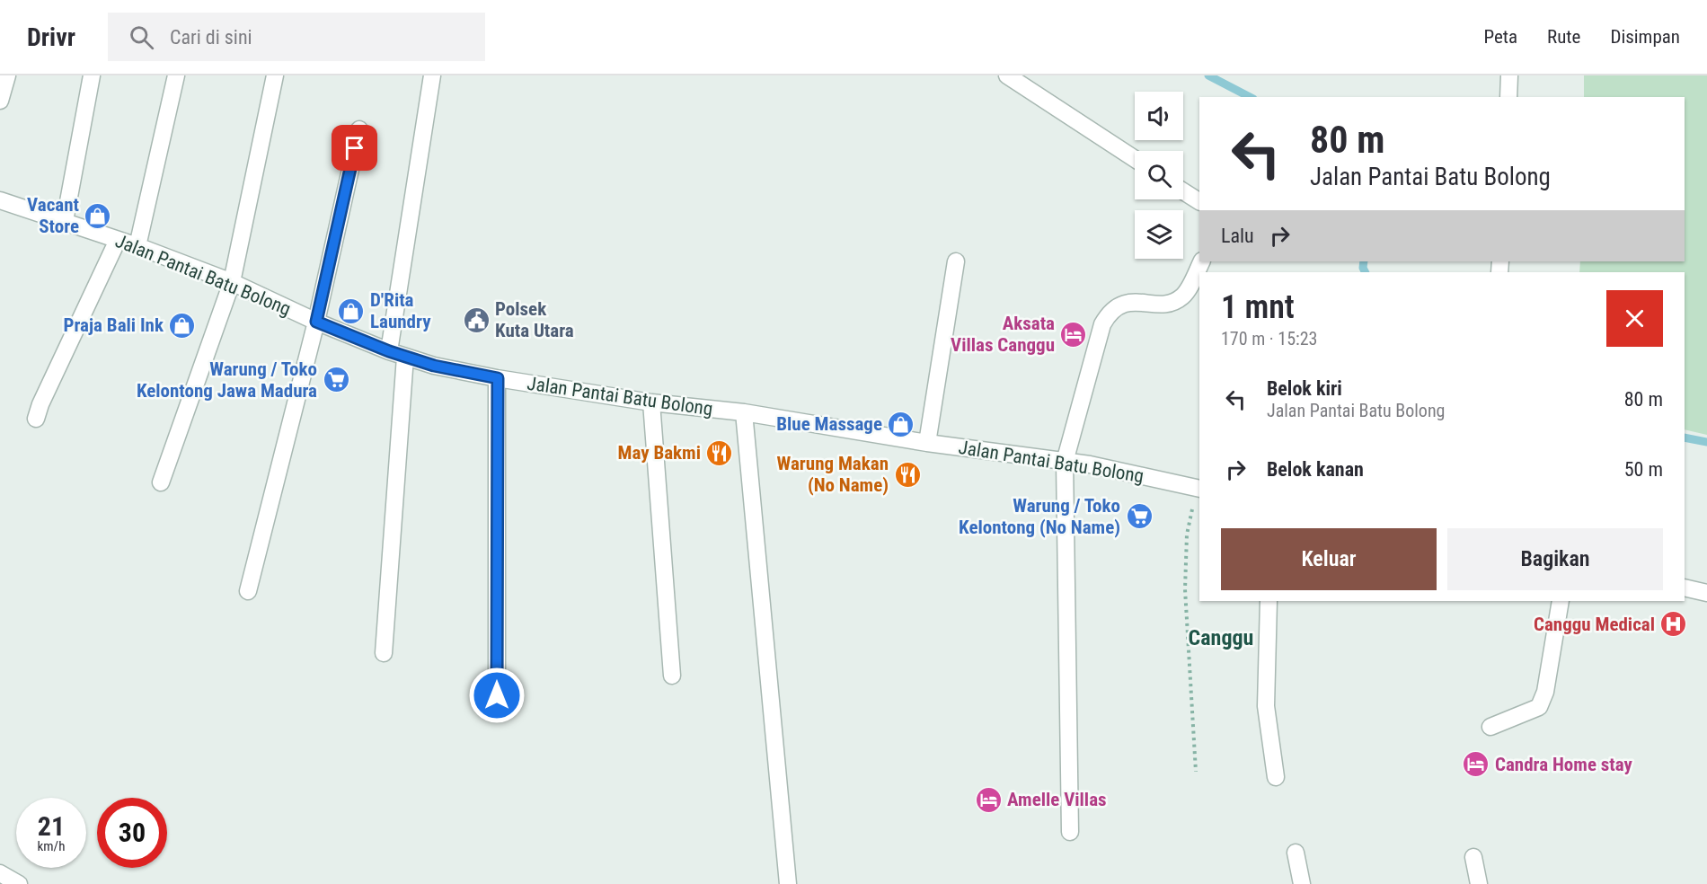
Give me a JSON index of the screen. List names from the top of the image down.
{
  "streets": {
    "street": ["Jalan Pantai Batu Bolong"]
  },
  "districts": ["Canggu"],
  "places": {
    "shop": [
      "Vacant Store",
      "D'Rita Laundry",
      "Praja Bali Ink",
      "Blue Massage"
    ],
    "public building": ["Polsek Kuta Utara"],
    "hotel": ["Aksata Villas Canggu", "Candra Home stay", "Amelle Villas"],
    "supermarket": ["Warung / Toko Kelontong Jawa Madura", "Warung / Toko Kelontong (No Name)"],
    "restaurant": ["May Bakmi", "Warung Makan (No Name)"],
    "hospital": ["Canggu Medical"]
  },
  "page": {
    "header": "Drivr",
    "search": "Cari di sini",
    "nav": ["Peta", "Rute", "Disimpan"],
    "turn": ["80 m", "Jalan Pantai Batu Bolong"],
    "then": "Lalu",
    "heading": ["1 mnt", "170 m · 15:23"],
    "list": [
      {
        "name": "Belok kiri",
        "note": "Jalan Pantai Batu Bolong",
        "value": "80 m"
      },
      {
        "name": "Belok kanan",
        "value": "50 m"
      }
    ],
    "buttons": ["Keluar", "Bagikan"],
    "speed": "21 km/h",
    "limit": "30"
  }
}
